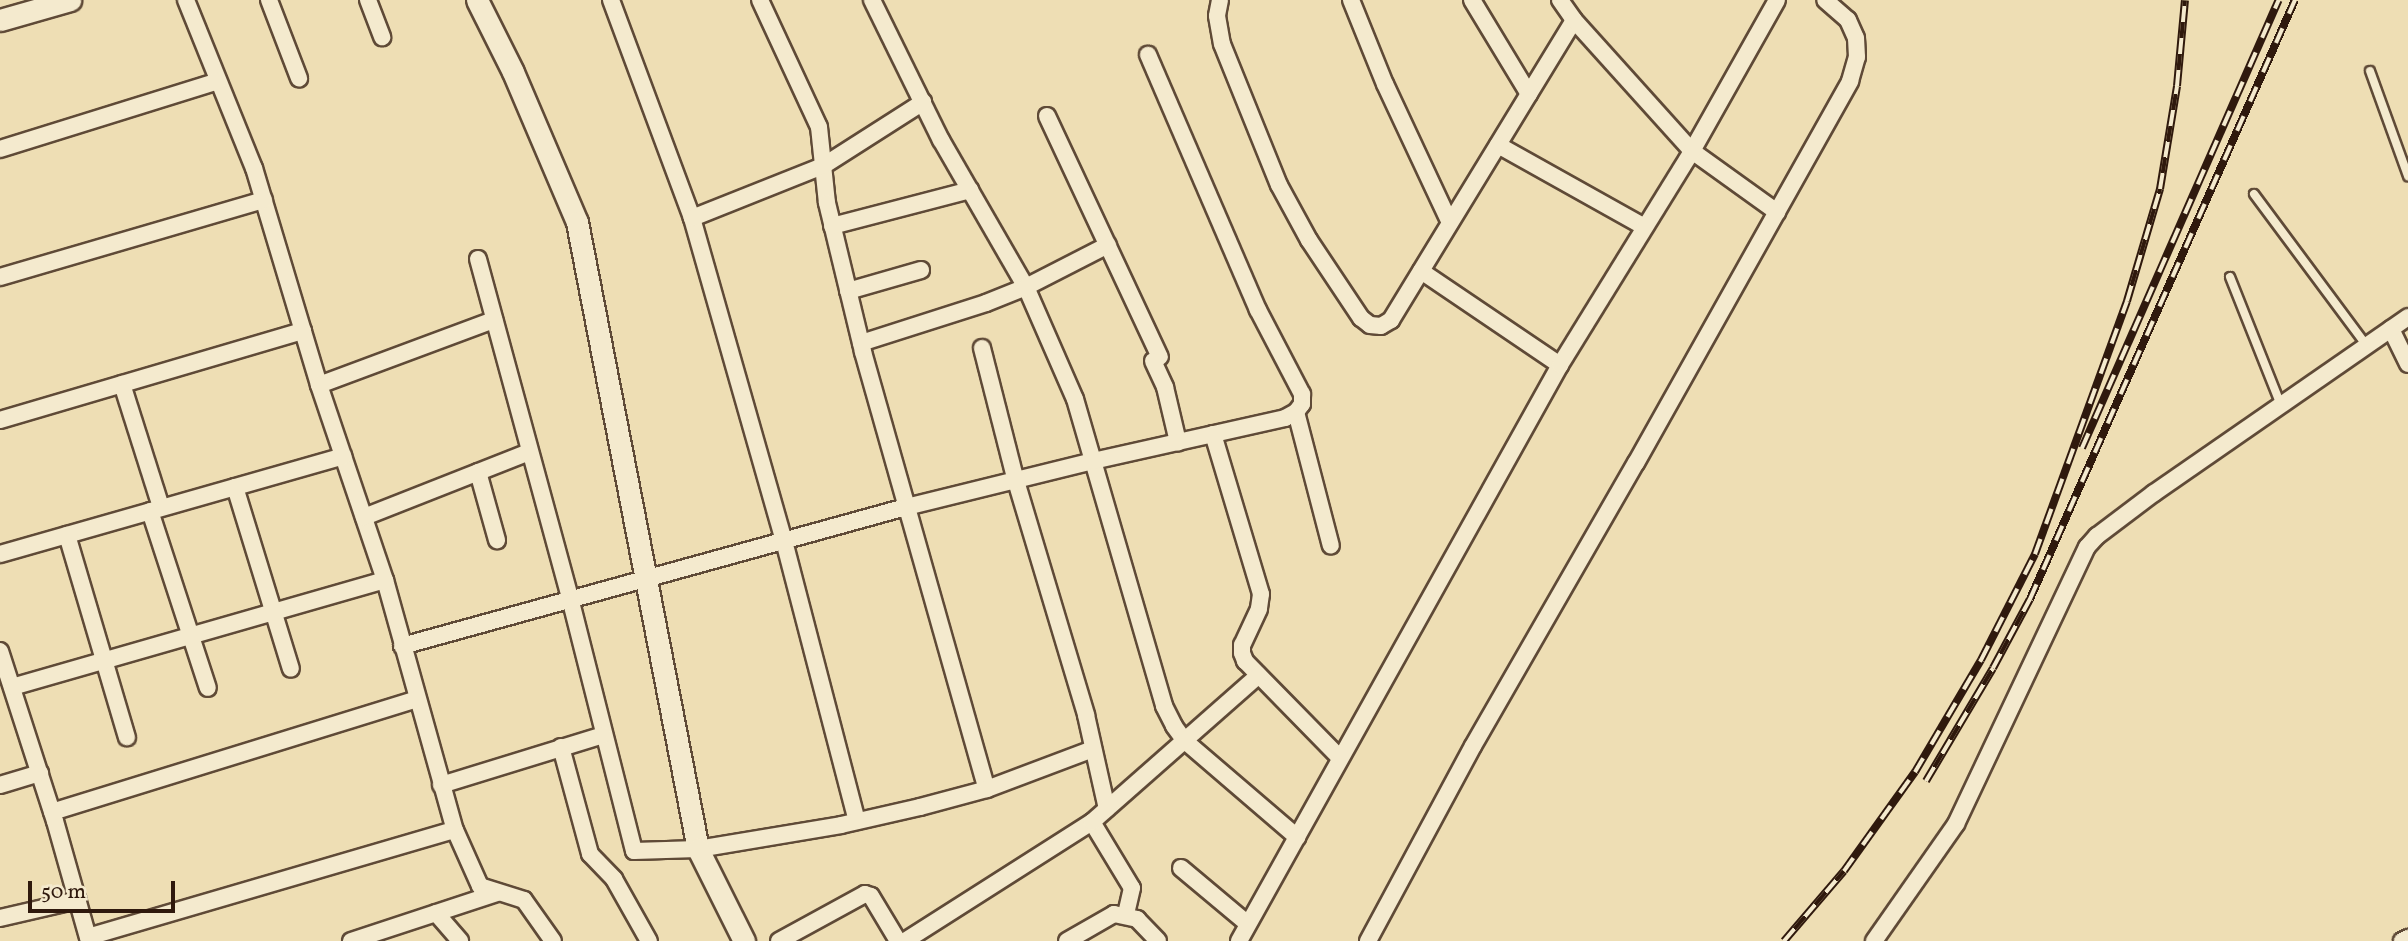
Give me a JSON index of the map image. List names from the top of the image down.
{
  "scale_bar": "50 m"
}
